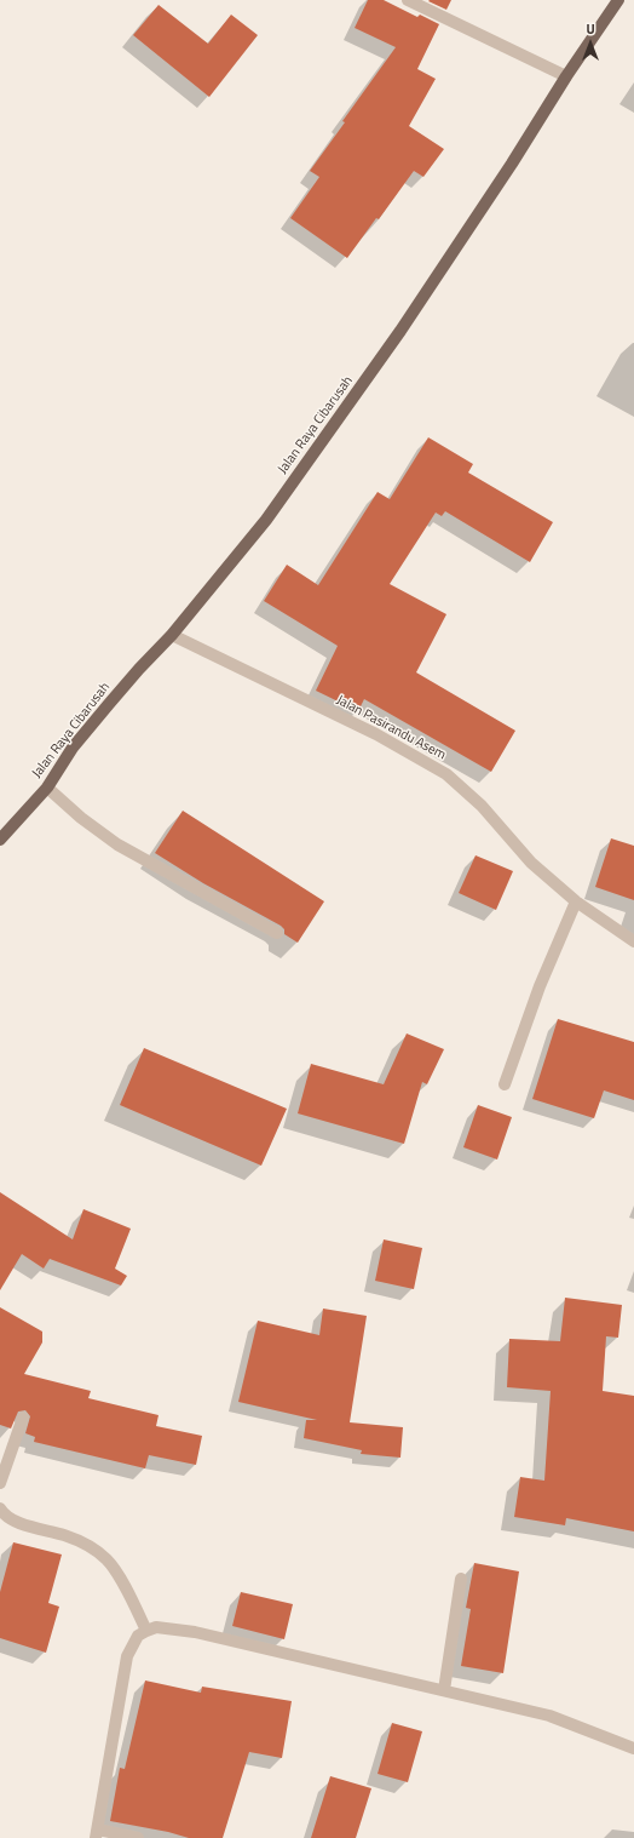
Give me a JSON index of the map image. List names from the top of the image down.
{
  "streets": {
    "main road": ["Jalan Raya Cibarusah"],
    "street": ["Jalan Pasirandu Asem"]
  },
  "crossings": [
    ["Jalan Raya Cibarusah", "Jalan Pasirandu Asem"]
  ],
  "north": "top"
}
